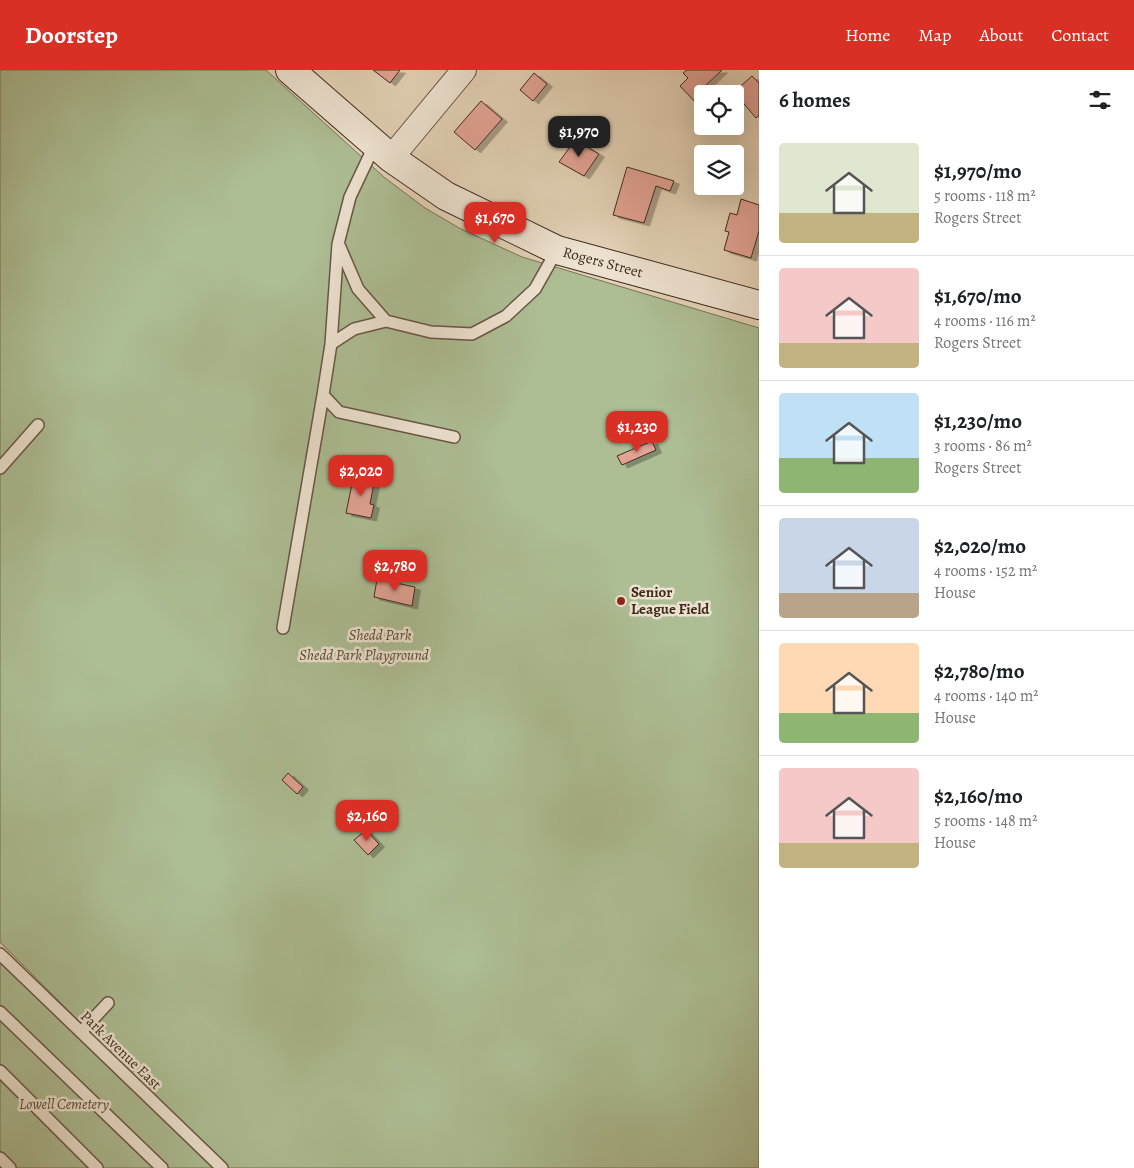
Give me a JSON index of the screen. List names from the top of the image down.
{
  "streets": {
    "main road": ["Rogers Street"],
    "lane": ["Park Avenue East"]
  },
  "parks": ["Shedd Park", "Shedd Park Playground", "Lowell Cemetery"],
  "places": ["Senior League Field"],
  "page": {
    "header": "Doorstep",
    "nav": [
      "Home",
      "Map",
      "About",
      "Contact"
    ],
    "heading": "6 homes",
    "price": [
      "$1,970",
      "$1,670",
      "$1,230",
      "$2,020",
      "$2,780",
      "$2,160"
    ],
    "list": [
      {
        "name": "$1,970/mo",
        "note": "5 rooms · 118 m² · Rogers Street"
      },
      {
        "name": "$1,670/mo",
        "note": "4 rooms · 116 m² · Rogers Street"
      },
      {
        "name": "$1,230/mo",
        "note": "3 rooms · 86 m² · Rogers Street"
      },
      {
        "name": "$2,020/mo",
        "note": "4 rooms · 152 m² · House"
      },
      {
        "name": "$2,780/mo",
        "note": "4 rooms · 140 m² · House"
      },
      {
        "name": "$2,160/mo",
        "note": "5 rooms · 148 m² · House"
      }
    ]
  }
}
